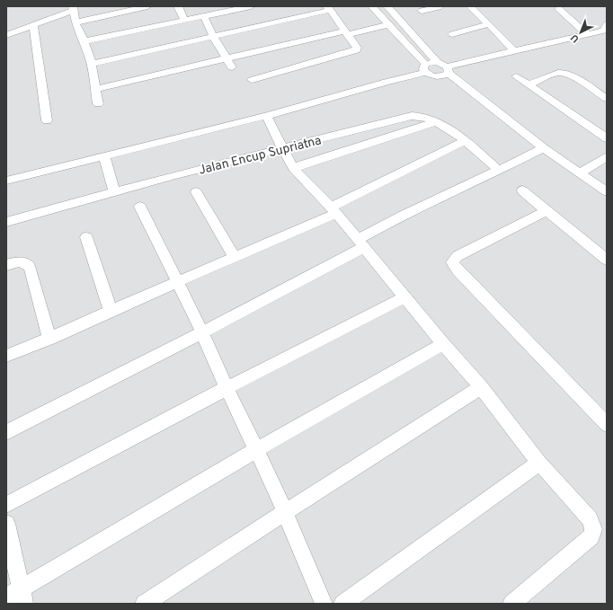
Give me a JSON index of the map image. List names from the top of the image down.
{
  "streets": {
    "street": ["Jalan Encup Supriatna"]
  },
  "north": "bottom left"
}
